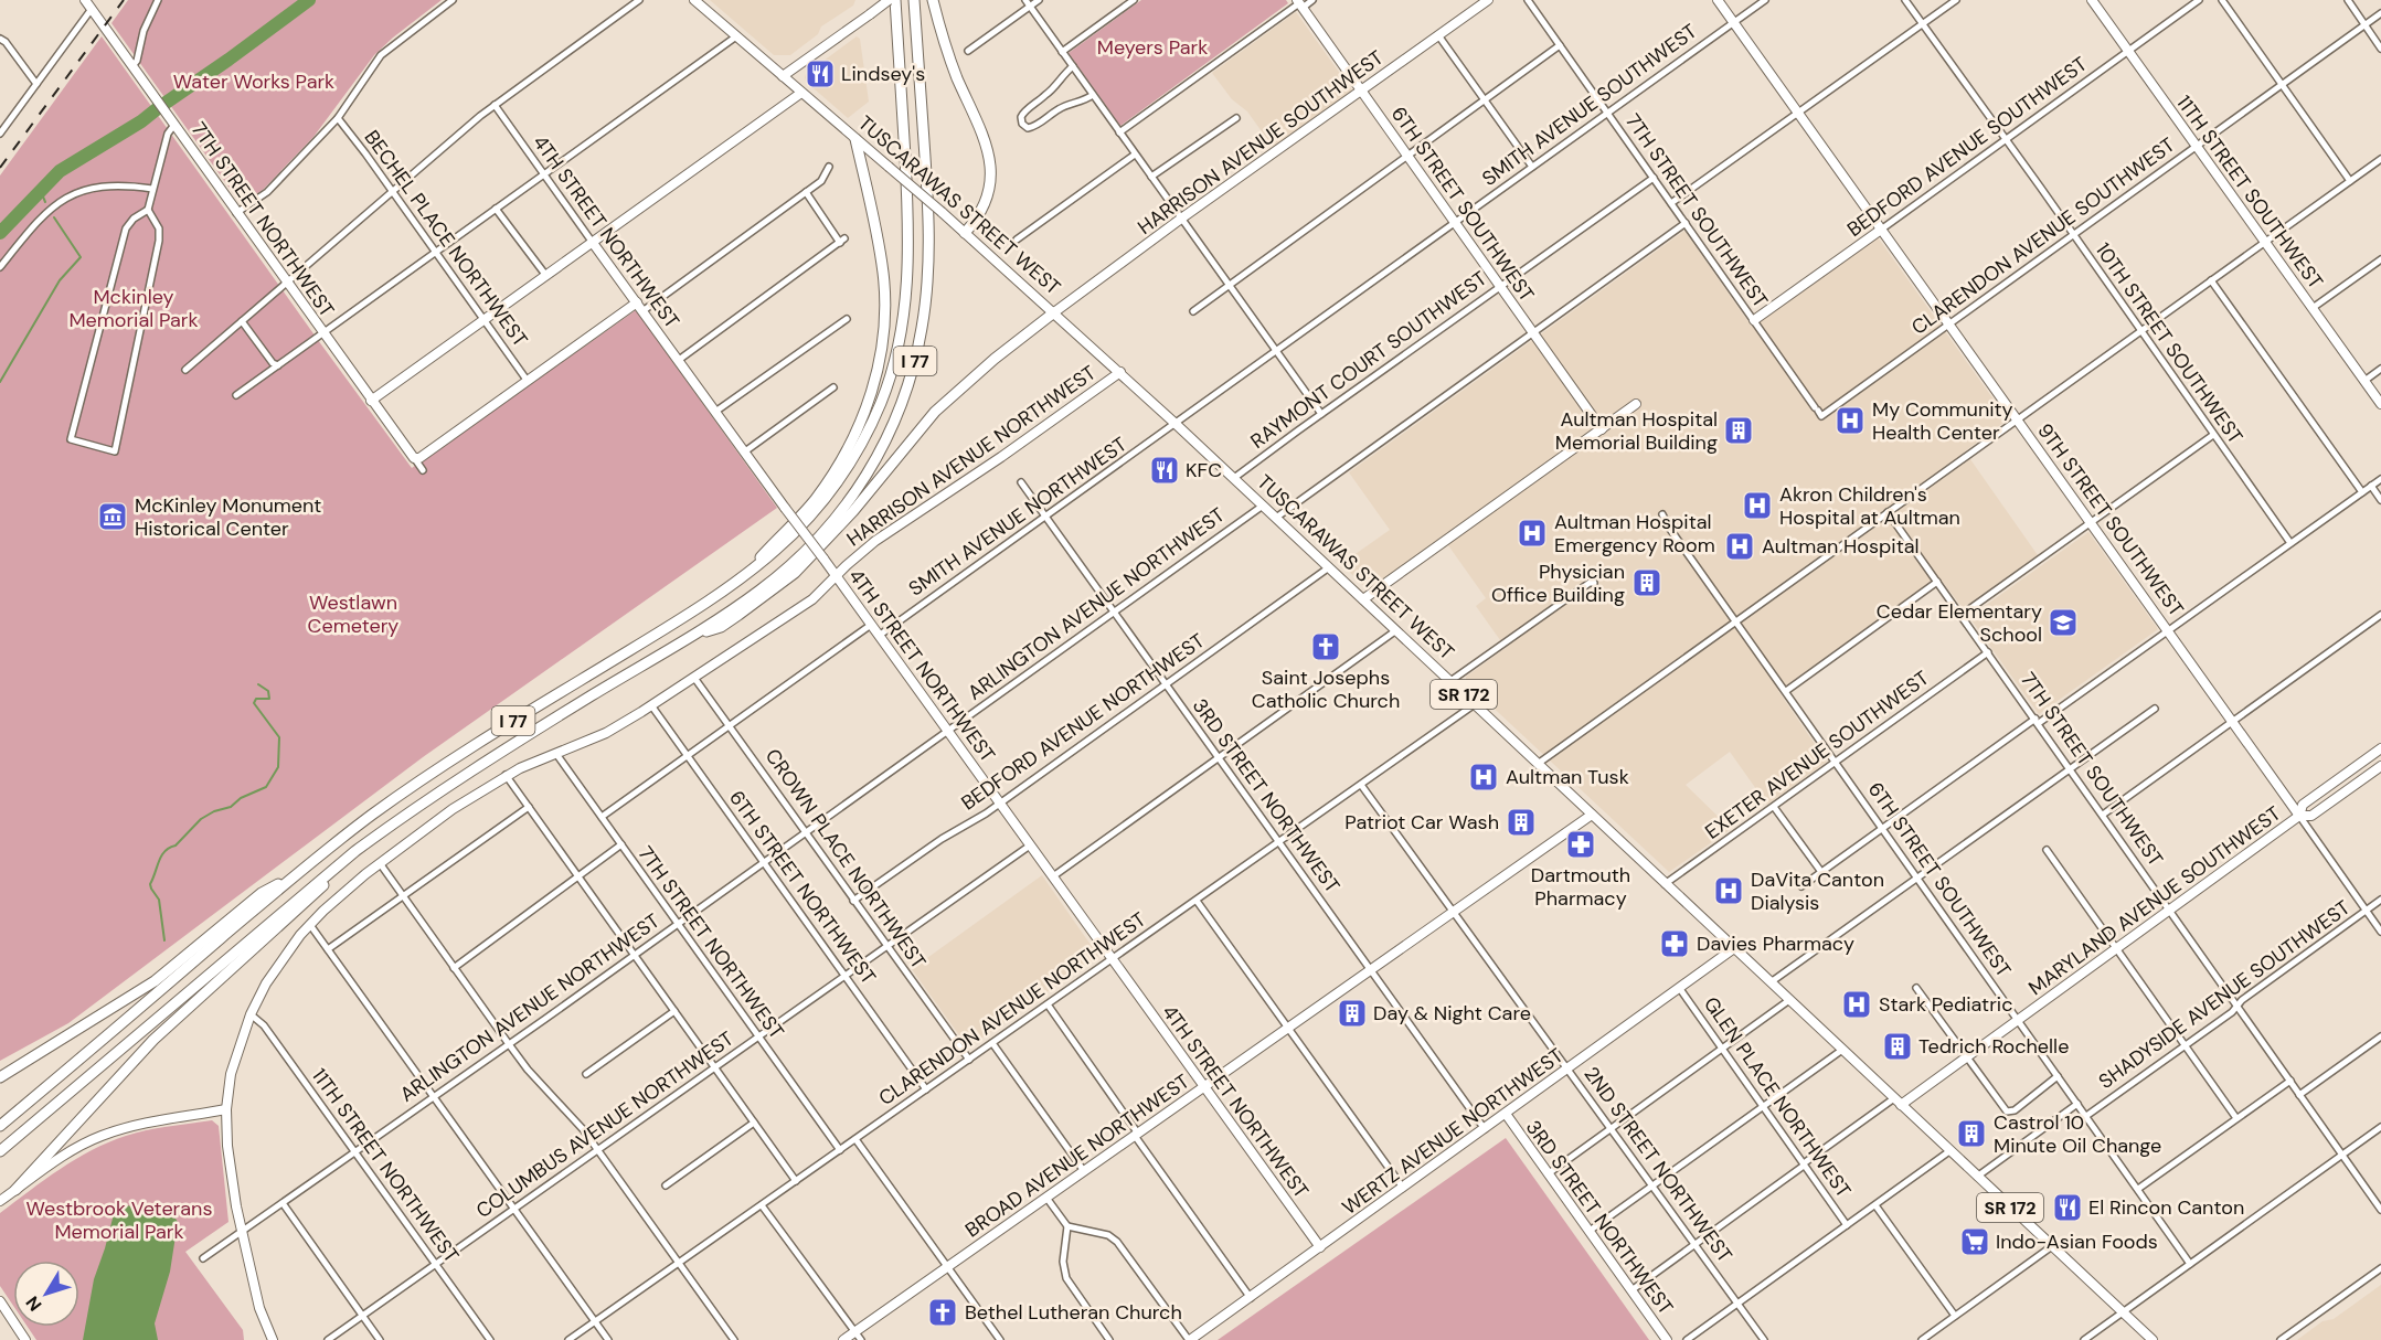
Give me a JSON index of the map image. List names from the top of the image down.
{
  "streets": {
    "highway": ["I 77"],
    "main road": ["TUSCARAWAS STREET WEST", "SR 172"],
    "street": [
      "SMITH AVENUE SOUTHWEST",
      "HARRISON AVENUE SOUTHWEST",
      "BEDFORD AVENUE SOUTHWEST",
      "11TH STREET SOUTHWEST",
      "6TH STREET SOUTHWEST",
      "7TH STREET SOUTHWEST",
      "7TH STREET NORTHWEST",
      "4TH STREET NORTHWEST",
      "CLARENDON AVENUE SOUTHWEST",
      "BECHEL PLACE NORTHWEST",
      "10TH STREET SOUTHWEST",
      "RAYMONT COURT SOUTHWEST",
      "HARRISON AVENUE NORTHWEST",
      "SMITH AVENUE NORTHWEST",
      "9TH STREET SOUTHWEST",
      "ARLINGTON AVENUE NORTHWEST",
      "BEDFORD AVENUE NORTHWEST",
      "EXETER AVENUE SOUTHWEST",
      "3RD STREET NORTHWEST",
      "CROWN PLACE NORTHWEST",
      "6TH STREET NORTHWEST",
      "MARYLAND AVENUE SOUTHWEST",
      "SHADYSIDE AVENUE SOUTHWEST",
      "CLARENDON AVENUE NORTHWEST",
      "GLEN PLACE NORTHWEST",
      "COLUMBUS AVENUE NORTHWEST",
      "WERTZ AVENUE NORTHWEST",
      "BROAD AVENUE NORTHWEST",
      "2ND STREET NORTHWEST",
      "11TH STREET NORTHWEST"
    ]
  },
  "crossings": [
    ["SMITH AVENUE SOUTHWEST", "6TH STREET SOUTHWEST"],
    ["SMITH AVENUE SOUTHWEST", "TUSCARAWAS STREET WEST"],
    ["SMITH AVENUE SOUTHWEST", "7TH STREET SOUTHWEST"],
    ["SMITH AVENUE SOUTHWEST", "SMITH AVENUE NORTHWEST"],
    ["SMITH AVENUE SOUTHWEST", "9TH STREET SOUTHWEST"],
    ["HARRISON AVENUE SOUTHWEST", "6TH STREET SOUTHWEST"],
    ["HARRISON AVENUE SOUTHWEST", "TUSCARAWAS STREET WEST"],
    ["BEDFORD AVENUE SOUTHWEST", "11TH STREET SOUTHWEST"],
    ["BEDFORD AVENUE SOUTHWEST", "7TH STREET SOUTHWEST"],
    ["BEDFORD AVENUE SOUTHWEST", "10TH STREET SOUTHWEST"],
    ["BEDFORD AVENUE SOUTHWEST", "9TH STREET SOUTHWEST"],
    ["11TH STREET SOUTHWEST", "CLARENDON AVENUE SOUTHWEST"],
    ["6TH STREET SOUTHWEST", "RAYMONT COURT SOUTHWEST"],
    ["6TH STREET SOUTHWEST", "EXETER AVENUE SOUTHWEST"],
    ["6TH STREET SOUTHWEST", "MARYLAND AVENUE SOUTHWEST"],
    ["6TH STREET SOUTHWEST", "SHADYSIDE AVENUE SOUTHWEST"],
    ["TUSCARAWAS STREET WEST", "RAYMONT COURT SOUTHWEST"],
    ["TUSCARAWAS STREET WEST", "HARRISON AVENUE NORTHWEST"],
    ["TUSCARAWAS STREET WEST", "SMITH AVENUE NORTHWEST"],
    ["TUSCARAWAS STREET WEST", "ARLINGTON AVENUE NORTHWEST"],
    ["TUSCARAWAS STREET WEST", "BEDFORD AVENUE NORTHWEST"],
    ["TUSCARAWAS STREET WEST", "EXETER AVENUE SOUTHWEST"],
    ["TUSCARAWAS STREET WEST", "MARYLAND AVENUE SOUTHWEST"],
    ["TUSCARAWAS STREET WEST", "CLARENDON AVENUE NORTHWEST"],
    ["TUSCARAWAS STREET WEST", "WERTZ AVENUE NORTHWEST"],
    ["TUSCARAWAS STREET WEST", "BROAD AVENUE NORTHWEST"],
    ["7TH STREET SOUTHWEST", "CLARENDON AVENUE SOUTHWEST"],
    ["7TH STREET SOUTHWEST", "RAYMONT COURT SOUTHWEST"],
    ["7TH STREET SOUTHWEST", "EXETER AVENUE SOUTHWEST"],
    ["7TH STREET SOUTHWEST", "MARYLAND AVENUE SOUTHWEST"],
    ["7TH STREET SOUTHWEST", "SHADYSIDE AVENUE SOUTHWEST"],
    ["7TH STREET NORTHWEST", "HARRISON AVENUE NORTHWEST"],
    ["7TH STREET NORTHWEST", "ARLINGTON AVENUE NORTHWEST"],
    ["7TH STREET NORTHWEST", "CLARENDON AVENUE NORTHWEST"],
    ["7TH STREET NORTHWEST", "COLUMBUS AVENUE NORTHWEST"],
    ["4TH STREET NORTHWEST", "HARRISON AVENUE NORTHWEST"],
    ["4TH STREET NORTHWEST", "SMITH AVENUE NORTHWEST"],
    ["4TH STREET NORTHWEST", "ARLINGTON AVENUE NORTHWEST"],
    ["4TH STREET NORTHWEST", "BEDFORD AVENUE NORTHWEST"],
    ["4TH STREET NORTHWEST", "CLARENDON AVENUE NORTHWEST"],
    ["4TH STREET NORTHWEST", "COLUMBUS AVENUE NORTHWEST"],
    ["4TH STREET NORTHWEST", "WERTZ AVENUE NORTHWEST"],
    ["4TH STREET NORTHWEST", "BROAD AVENUE NORTHWEST"],
    ["CLARENDON AVENUE SOUTHWEST", "10TH STREET SOUTHWEST"],
    ["CLARENDON AVENUE SOUTHWEST", "9TH STREET SOUTHWEST"],
    ["HARRISON AVENUE NORTHWEST", "ARLINGTON AVENUE NORTHWEST"],
    ["HARRISON AVENUE NORTHWEST", "CROWN PLACE NORTHWEST"],
    ["HARRISON AVENUE NORTHWEST", "6TH STREET NORTHWEST"],
    ["HARRISON AVENUE NORTHWEST", "11TH STREET NORTHWEST"],
    ["SMITH AVENUE NORTHWEST", "3RD STREET NORTHWEST"],
    ["9TH STREET SOUTHWEST", "MARYLAND AVENUE SOUTHWEST"],
    ["9TH STREET SOUTHWEST", "SHADYSIDE AVENUE SOUTHWEST"],
    ["ARLINGTON AVENUE NORTHWEST", "3RD STREET NORTHWEST"],
    ["ARLINGTON AVENUE NORTHWEST", "CROWN PLACE NORTHWEST"],
    ["ARLINGTON AVENUE NORTHWEST", "6TH STREET NORTHWEST"],
    ["ARLINGTON AVENUE NORTHWEST", "11TH STREET NORTHWEST"],
    ["BEDFORD AVENUE NORTHWEST", "3RD STREET NORTHWEST"],
    ["BEDFORD AVENUE NORTHWEST", "CROWN PLACE NORTHWEST"],
    ["3RD STREET NORTHWEST", "CLARENDON AVENUE NORTHWEST"],
    ["3RD STREET NORTHWEST", "WERTZ AVENUE NORTHWEST"],
    ["3RD STREET NORTHWEST", "BROAD AVENUE NORTHWEST"],
    ["CROWN PLACE NORTHWEST", "CLARENDON AVENUE NORTHWEST"],
    ["CROWN PLACE NORTHWEST", "COLUMBUS AVENUE NORTHWEST"],
    ["6TH STREET NORTHWEST", "CLARENDON AVENUE NORTHWEST"],
    ["6TH STREET NORTHWEST", "COLUMBUS AVENUE NORTHWEST"],
    ["CLARENDON AVENUE NORTHWEST", "2ND STREET NORTHWEST"],
    ["GLEN PLACE NORTHWEST", "WERTZ AVENUE NORTHWEST"],
    ["COLUMBUS AVENUE NORTHWEST", "11TH STREET NORTHWEST"],
    ["WERTZ AVENUE NORTHWEST", "2ND STREET NORTHWEST"],
    ["BROAD AVENUE NORTHWEST", "2ND STREET NORTHWEST"]
  ],
  "parks": [
    "Meyers Park",
    "Water Works Park",
    "Mckinley Memorial Park",
    "Westlawn Cemetery",
    "Westbrook Veterans Memorial Park"
  ],
  "places": {
    "restaurant": ["Lindsey's", "KFC", "El Rincon Canton"],
    "hospital": [
      "My Community Health Center",
      "Akron Children's Hospital at Aultman",
      "Aultman Hospital Emergency Room",
      "Aultman Hospital",
      "Aultman Tusk",
      "DaVita Canton Dialysis",
      "Stark Pediatric"
    ],
    "building": [
      "Aultman Hospital Memorial Building",
      "Physician Office Building",
      "Patriot Car Wash",
      "Day & Night Care",
      "Tedrich Rochelle",
      "Castrol 10 Minute Oil Change"
    ],
    "museum": ["McKinley Monument Historical Center"],
    "school or university": ["Cedar Elementary School"],
    "church": ["Saint Josephs Catholic Church", "Bethel Lutheran Church"],
    "pharmacy": ["Dartmouth Pharmacy", "Davies Pharmacy"],
    "supermarket": ["Indo-Asian Foods"]
  },
  "north": "bottom left"
}
